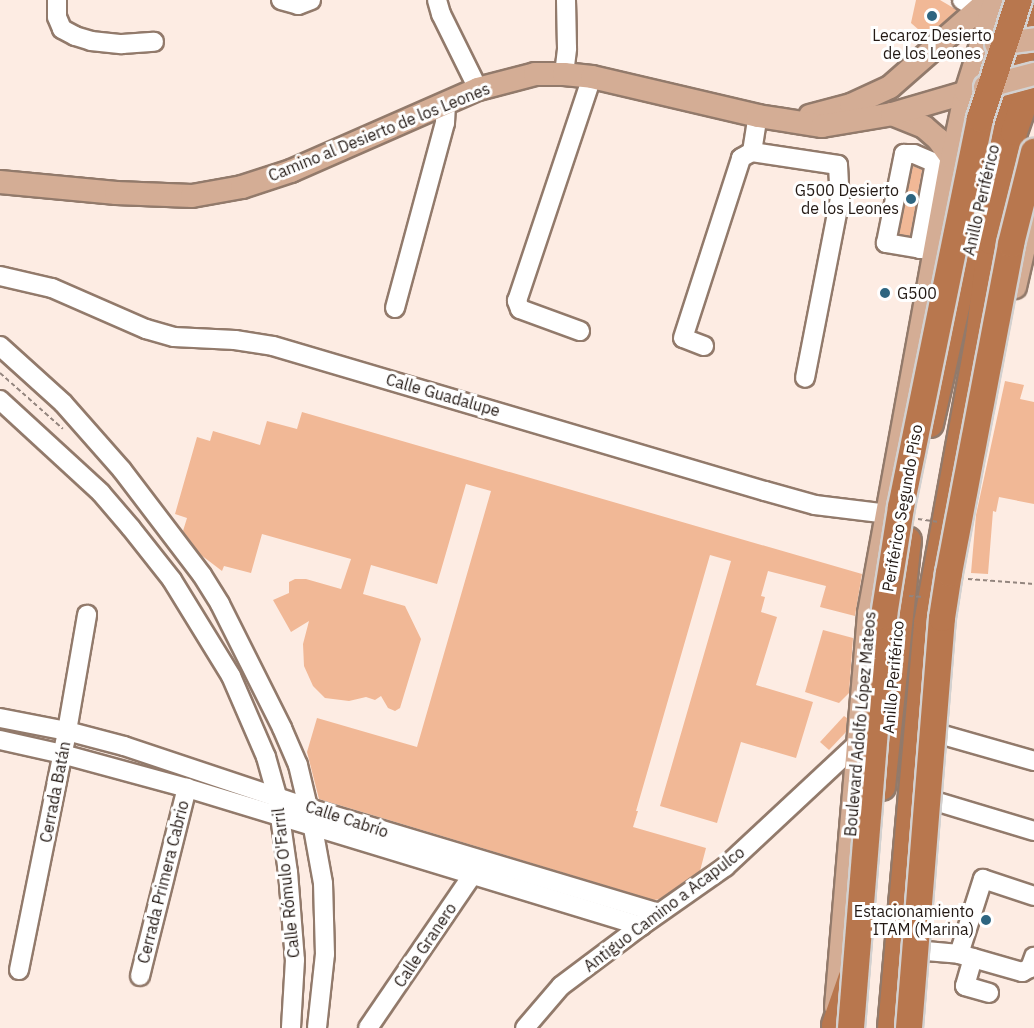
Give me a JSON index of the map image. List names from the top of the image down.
{
  "streets": {
    "highway": ["Anillo Periférico", "Periférico Segundo Piso"],
    "main road": ["Camino al Desierto de los Leones", "Boulevard Adolfo López Mateos"],
    "street": [
      "Calle Guadalupe",
      "Cerrada Batán",
      "Calle Cabrío",
      "Cerrada Primera Cabrio",
      "Calle Rómulo O'Farril",
      "Antiguo Camino a Acapulco",
      "Calle Granero"
    ]
  },
  "crossings": [
    ["Camino al Desierto de los Leones", "Anillo Periférico"],
    ["Camino al Desierto de los Leones", "Boulevard Adolfo López Mateos"],
    ["Calle Guadalupe", "Boulevard Adolfo López Mateos"],
    ["Periférico Segundo Piso", "Boulevard Adolfo López Mateos"],
    ["Boulevard Adolfo López Mateos", "Antiguo Camino a Acapulco"],
    ["Cerrada Batán", "Calle Cabrío"],
    ["Calle Cabrío", "Cerrada Primera Cabrio"],
    ["Calle Cabrío", "Calle Rómulo O'Farril"],
    ["Calle Cabrío", "Antiguo Camino a Acapulco"],
    ["Calle Cabrío", "Calle Granero"]
  ],
  "places": [
    "Lecaroz Desierto de los Leones",
    "G500 Desierto de los Leones",
    "G500",
    "Estacionamiento ITAM (Marina)"
  ]
}
